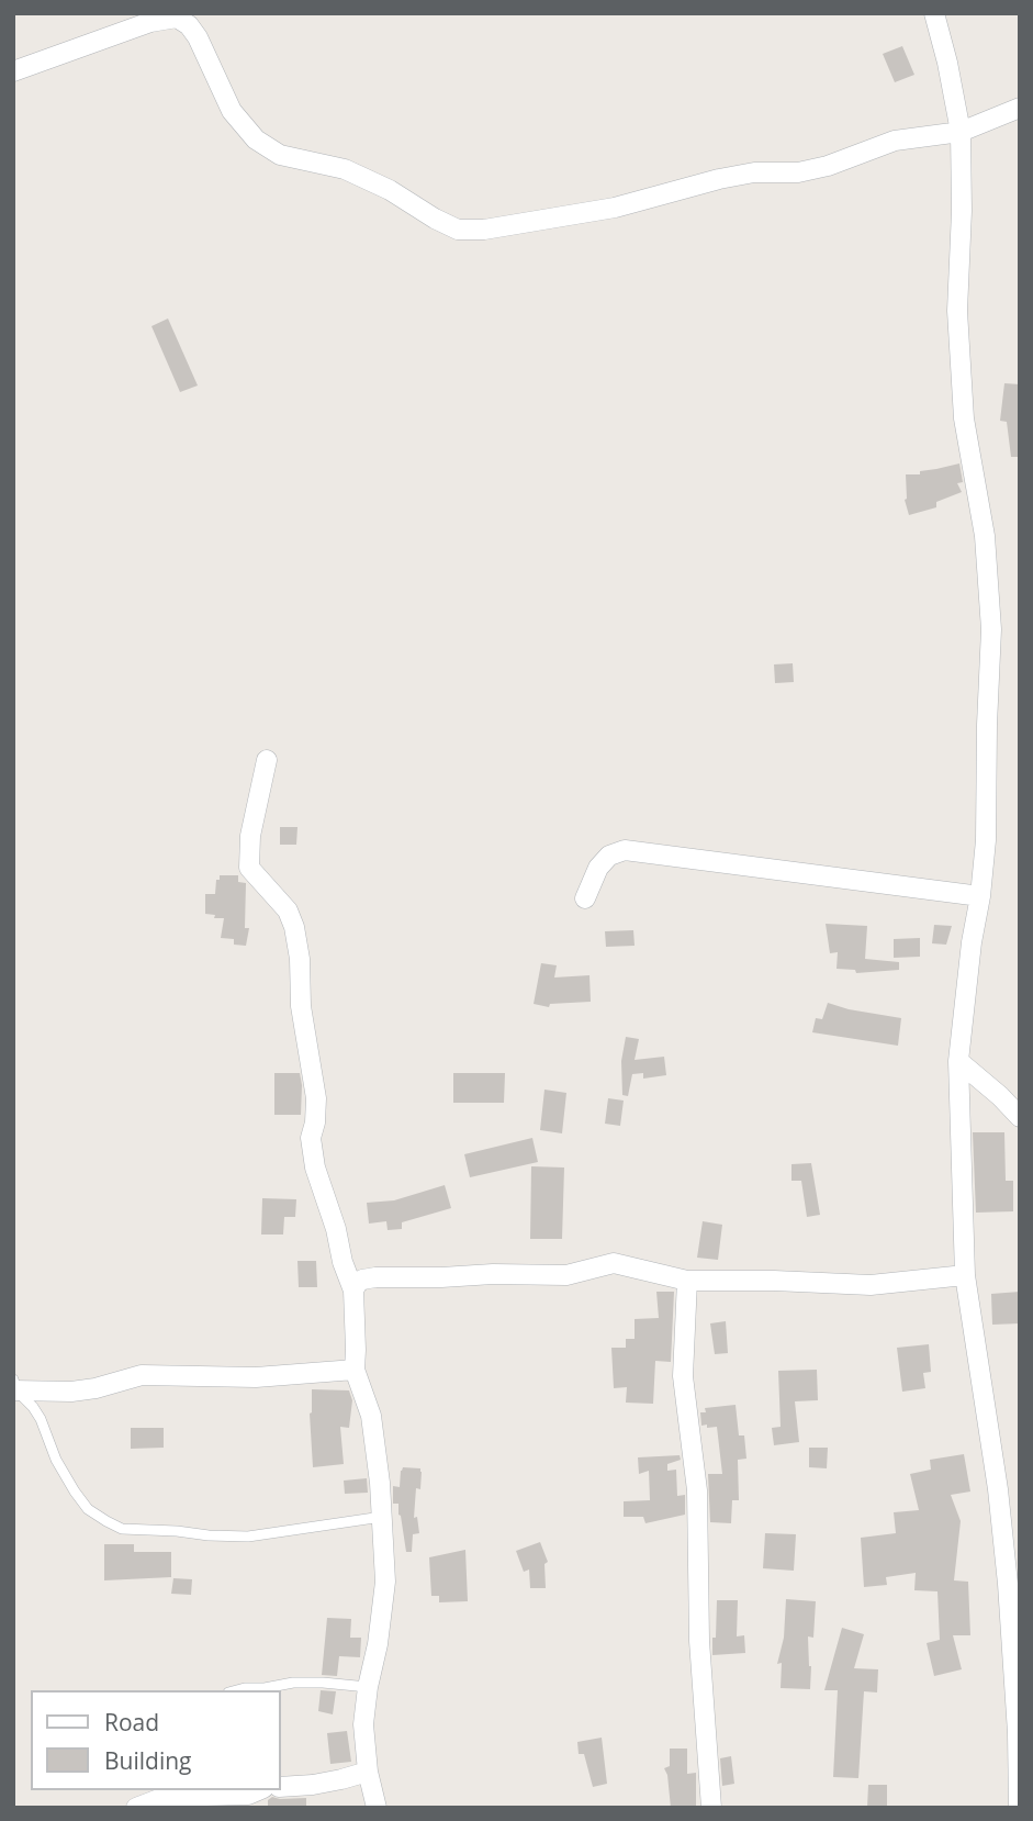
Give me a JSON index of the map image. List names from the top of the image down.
{
  "legend": ["Road", "Building"]
}
